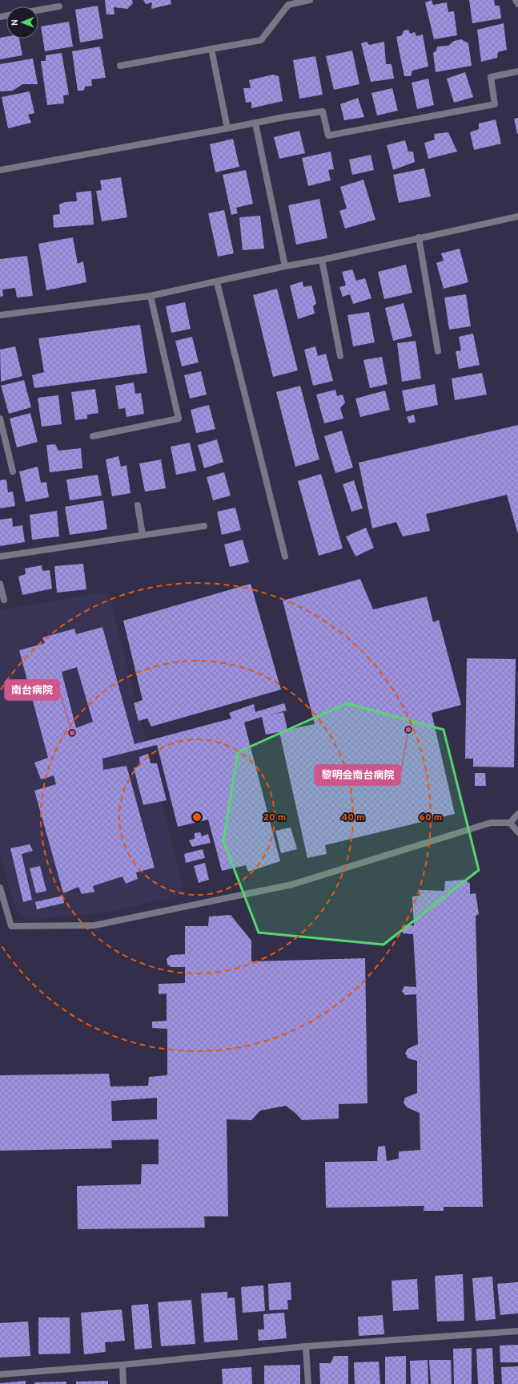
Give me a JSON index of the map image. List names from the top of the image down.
{
  "places": ["黎明会南台病院", "南台病院"],
  "north": "left",
  "rings": ["20 m", "40 m", "60 m"]
}
